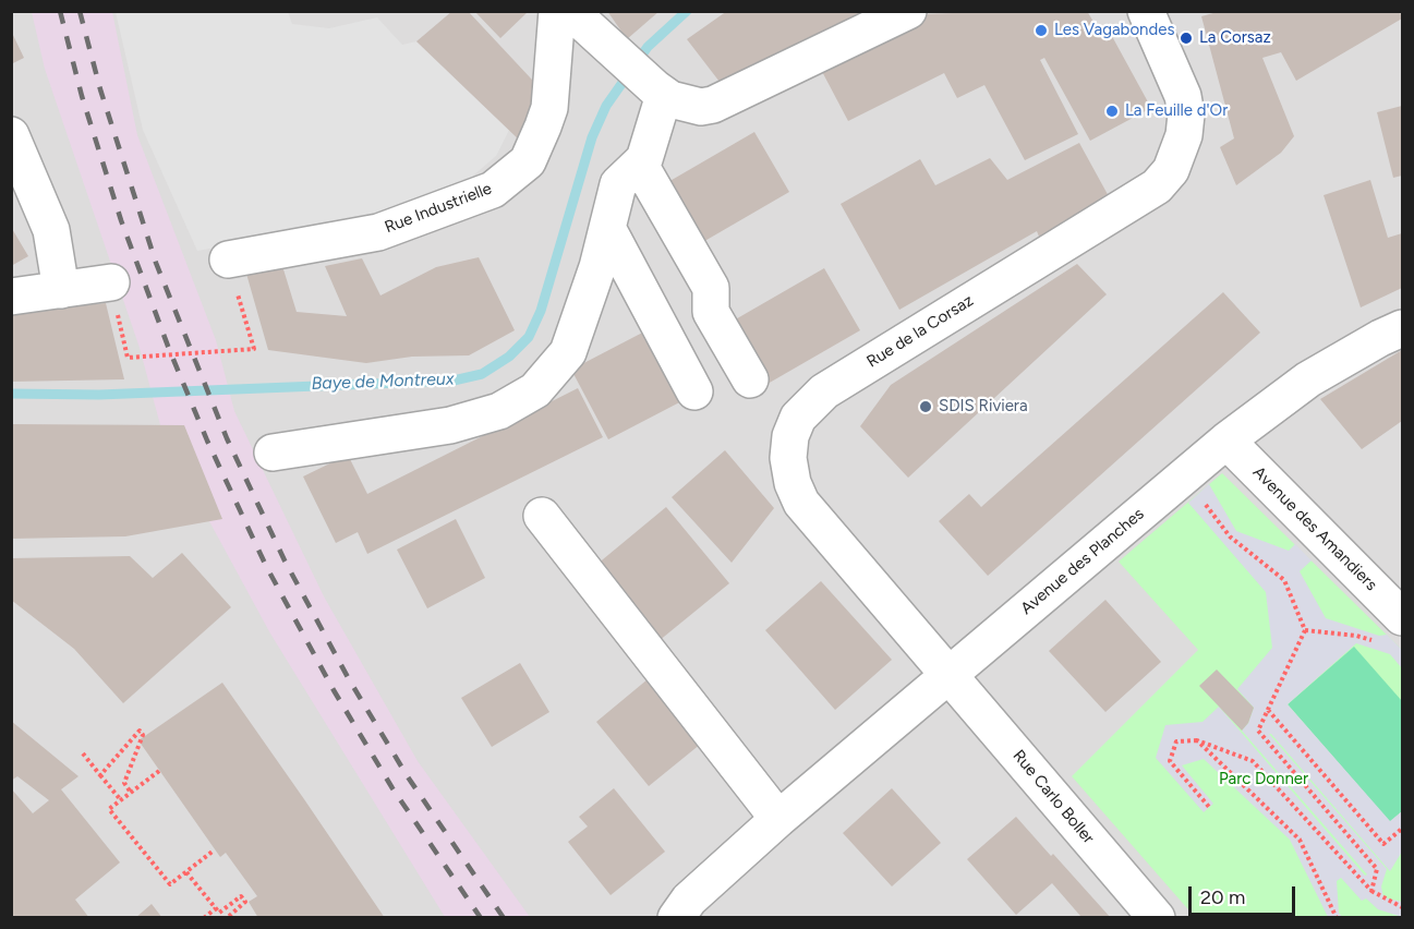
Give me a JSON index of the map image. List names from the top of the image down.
{
  "streets": {
    "street": [
      "Rue Industrielle",
      "Rue de la Corsaz",
      "Avenue des Amandiers",
      "Avenue des Planches",
      "Rue Carlo Boller"
    ]
  },
  "crossings": [
    ["Rue de la Corsaz", "Avenue des Planches"],
    ["Rue de la Corsaz", "Rue Carlo Boller"],
    ["Avenue des Amandiers", "Avenue des Planches"],
    ["Avenue des Planches", "Rue Carlo Boller"]
  ],
  "water": ["Baye de Montreux"],
  "parks": ["Parc Donner"],
  "places": [
    "Les Vagabondes",
    "La Corsaz",
    "La Feuille d'Or",
    "SDIS Riviera"
  ],
  "scale_bar": "20 m"
}
